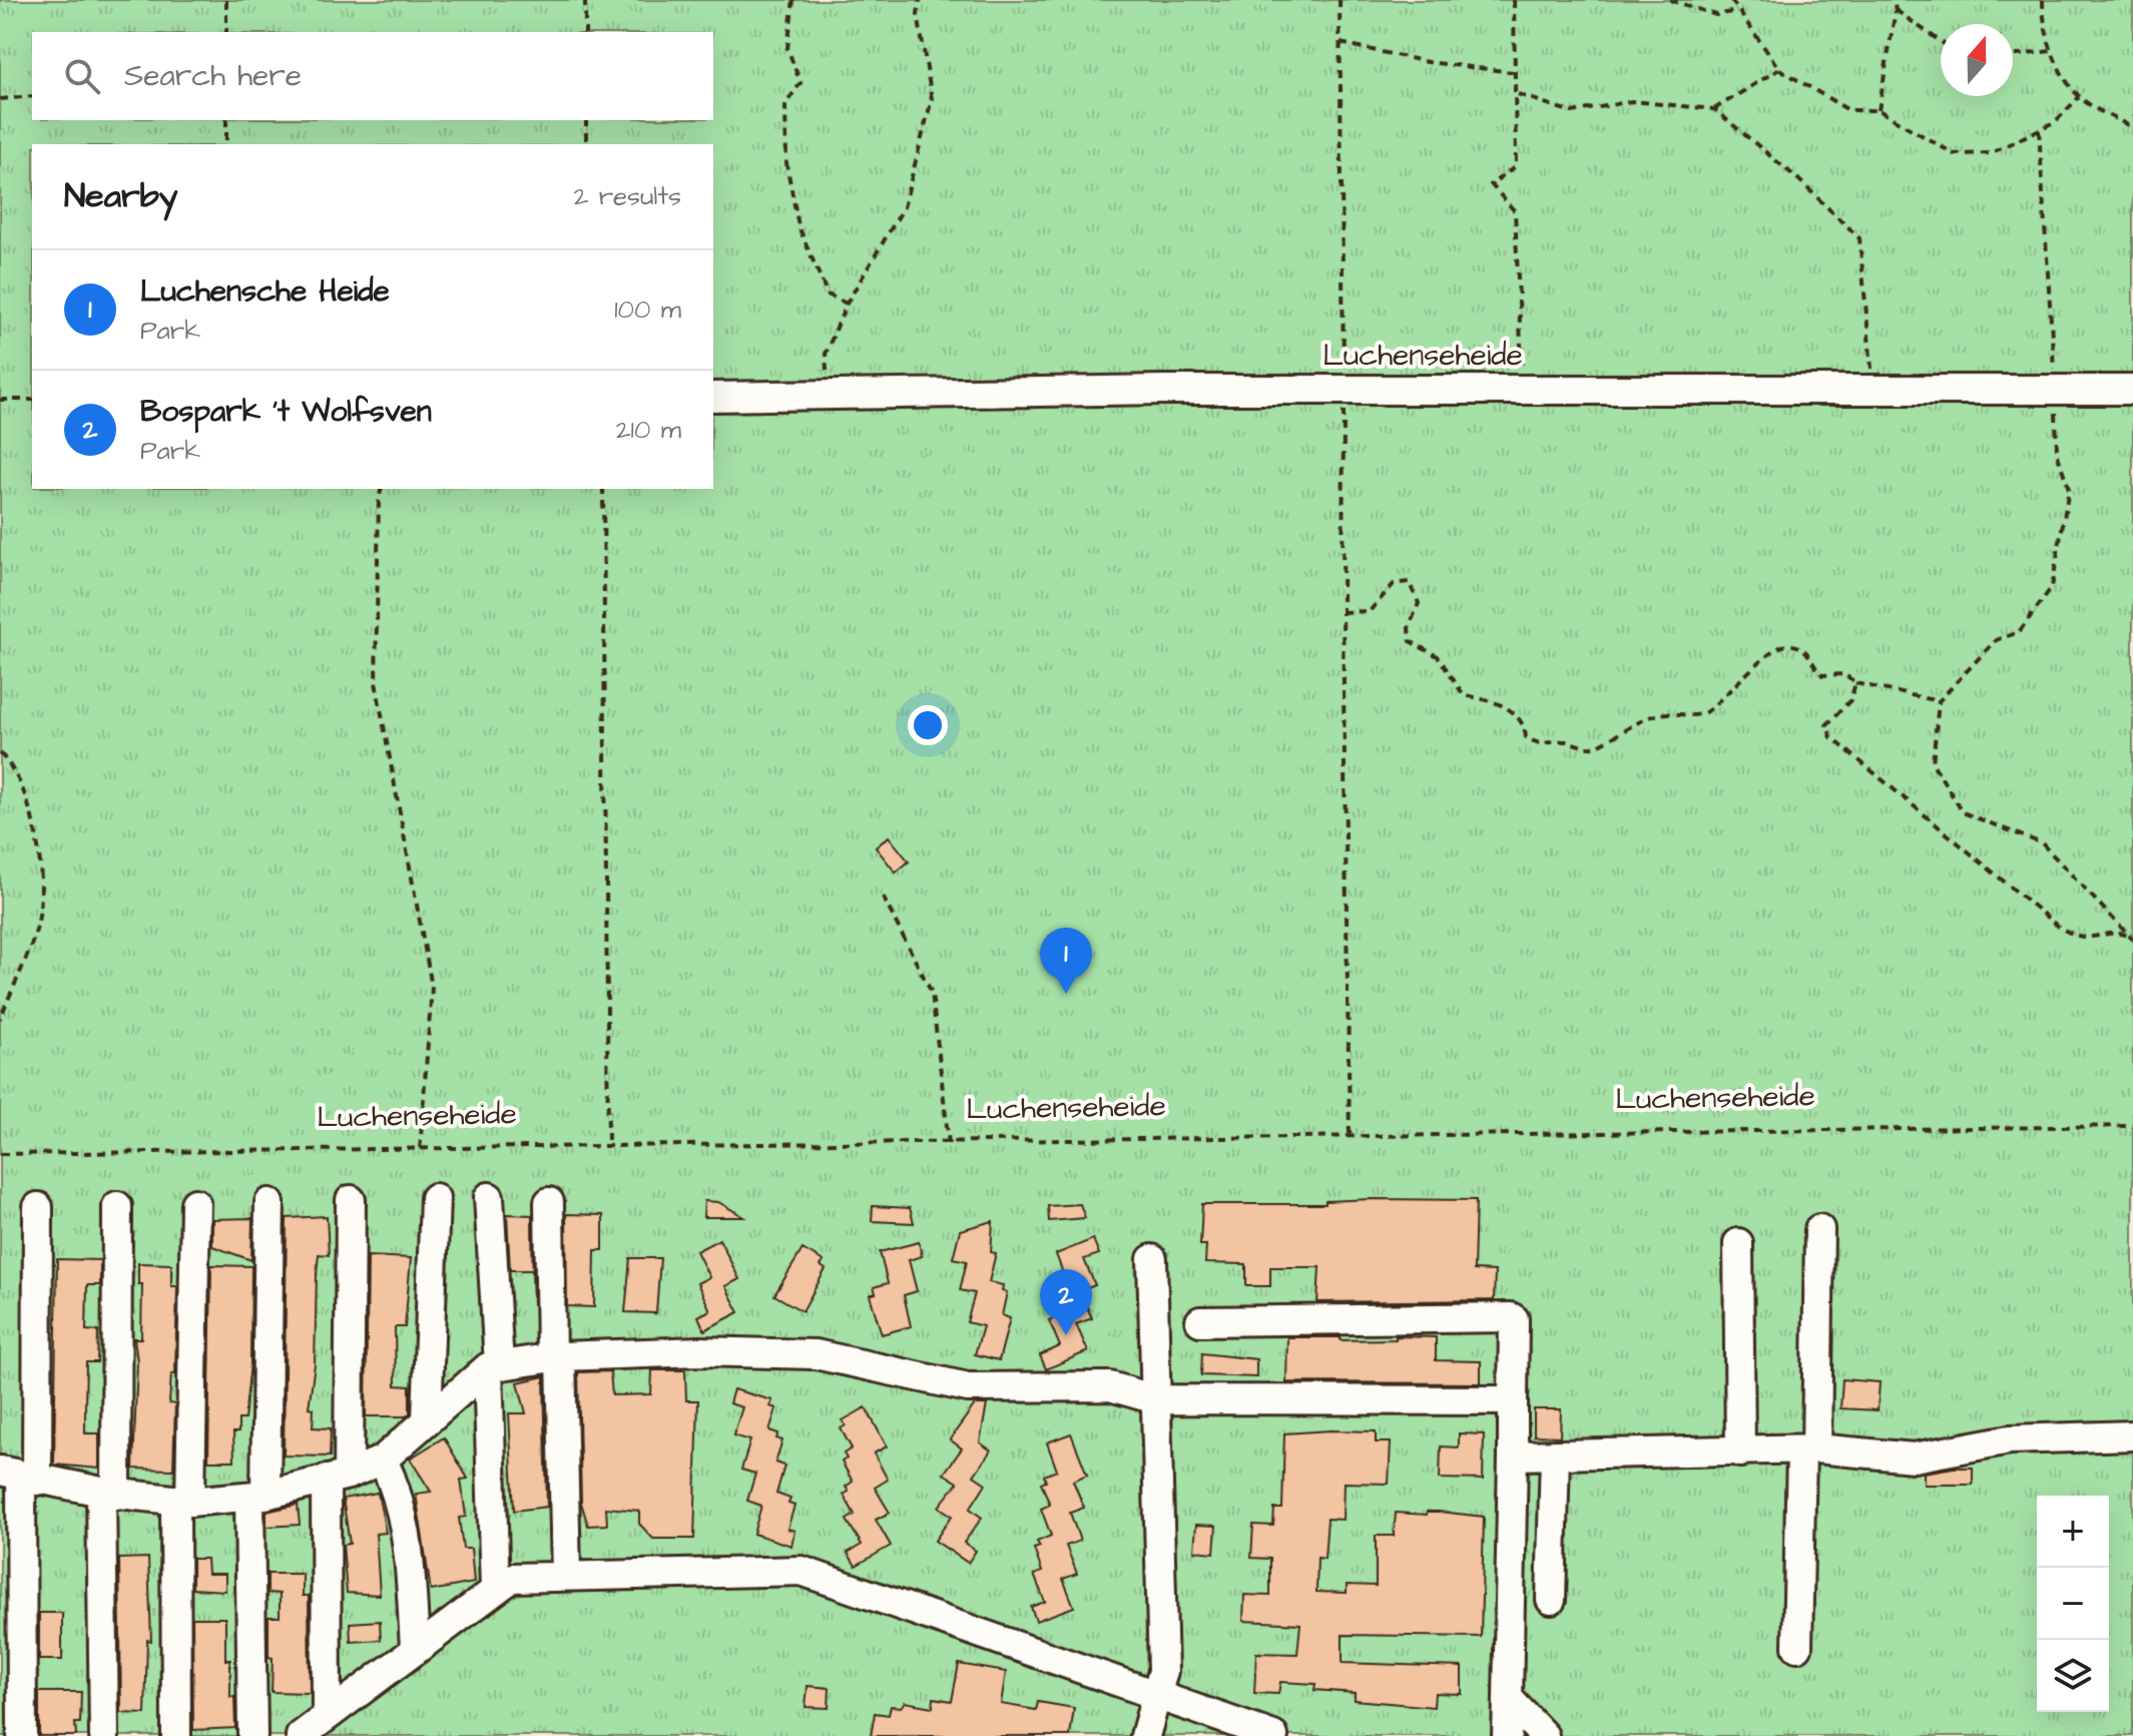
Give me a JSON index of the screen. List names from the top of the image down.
{
  "streets": {
    "street": ["Luchenseheide"]
  },
  "north": "top",
  "page": {
    "search": "Search here",
    "heading": ["Nearby", "2 results"],
    "list": [
      {
        "mark": "1",
        "name": "Luchensche Heide",
        "note": "Park",
        "value": "100 m"
      },
      {
        "mark": "2",
        "name": "Bospark 't Wolfsven",
        "note": "Park",
        "value": "210 m"
      }
    ],
    "pins": ["1", "2"],
    "map_buttons": ["+", "−"]
  }
}
